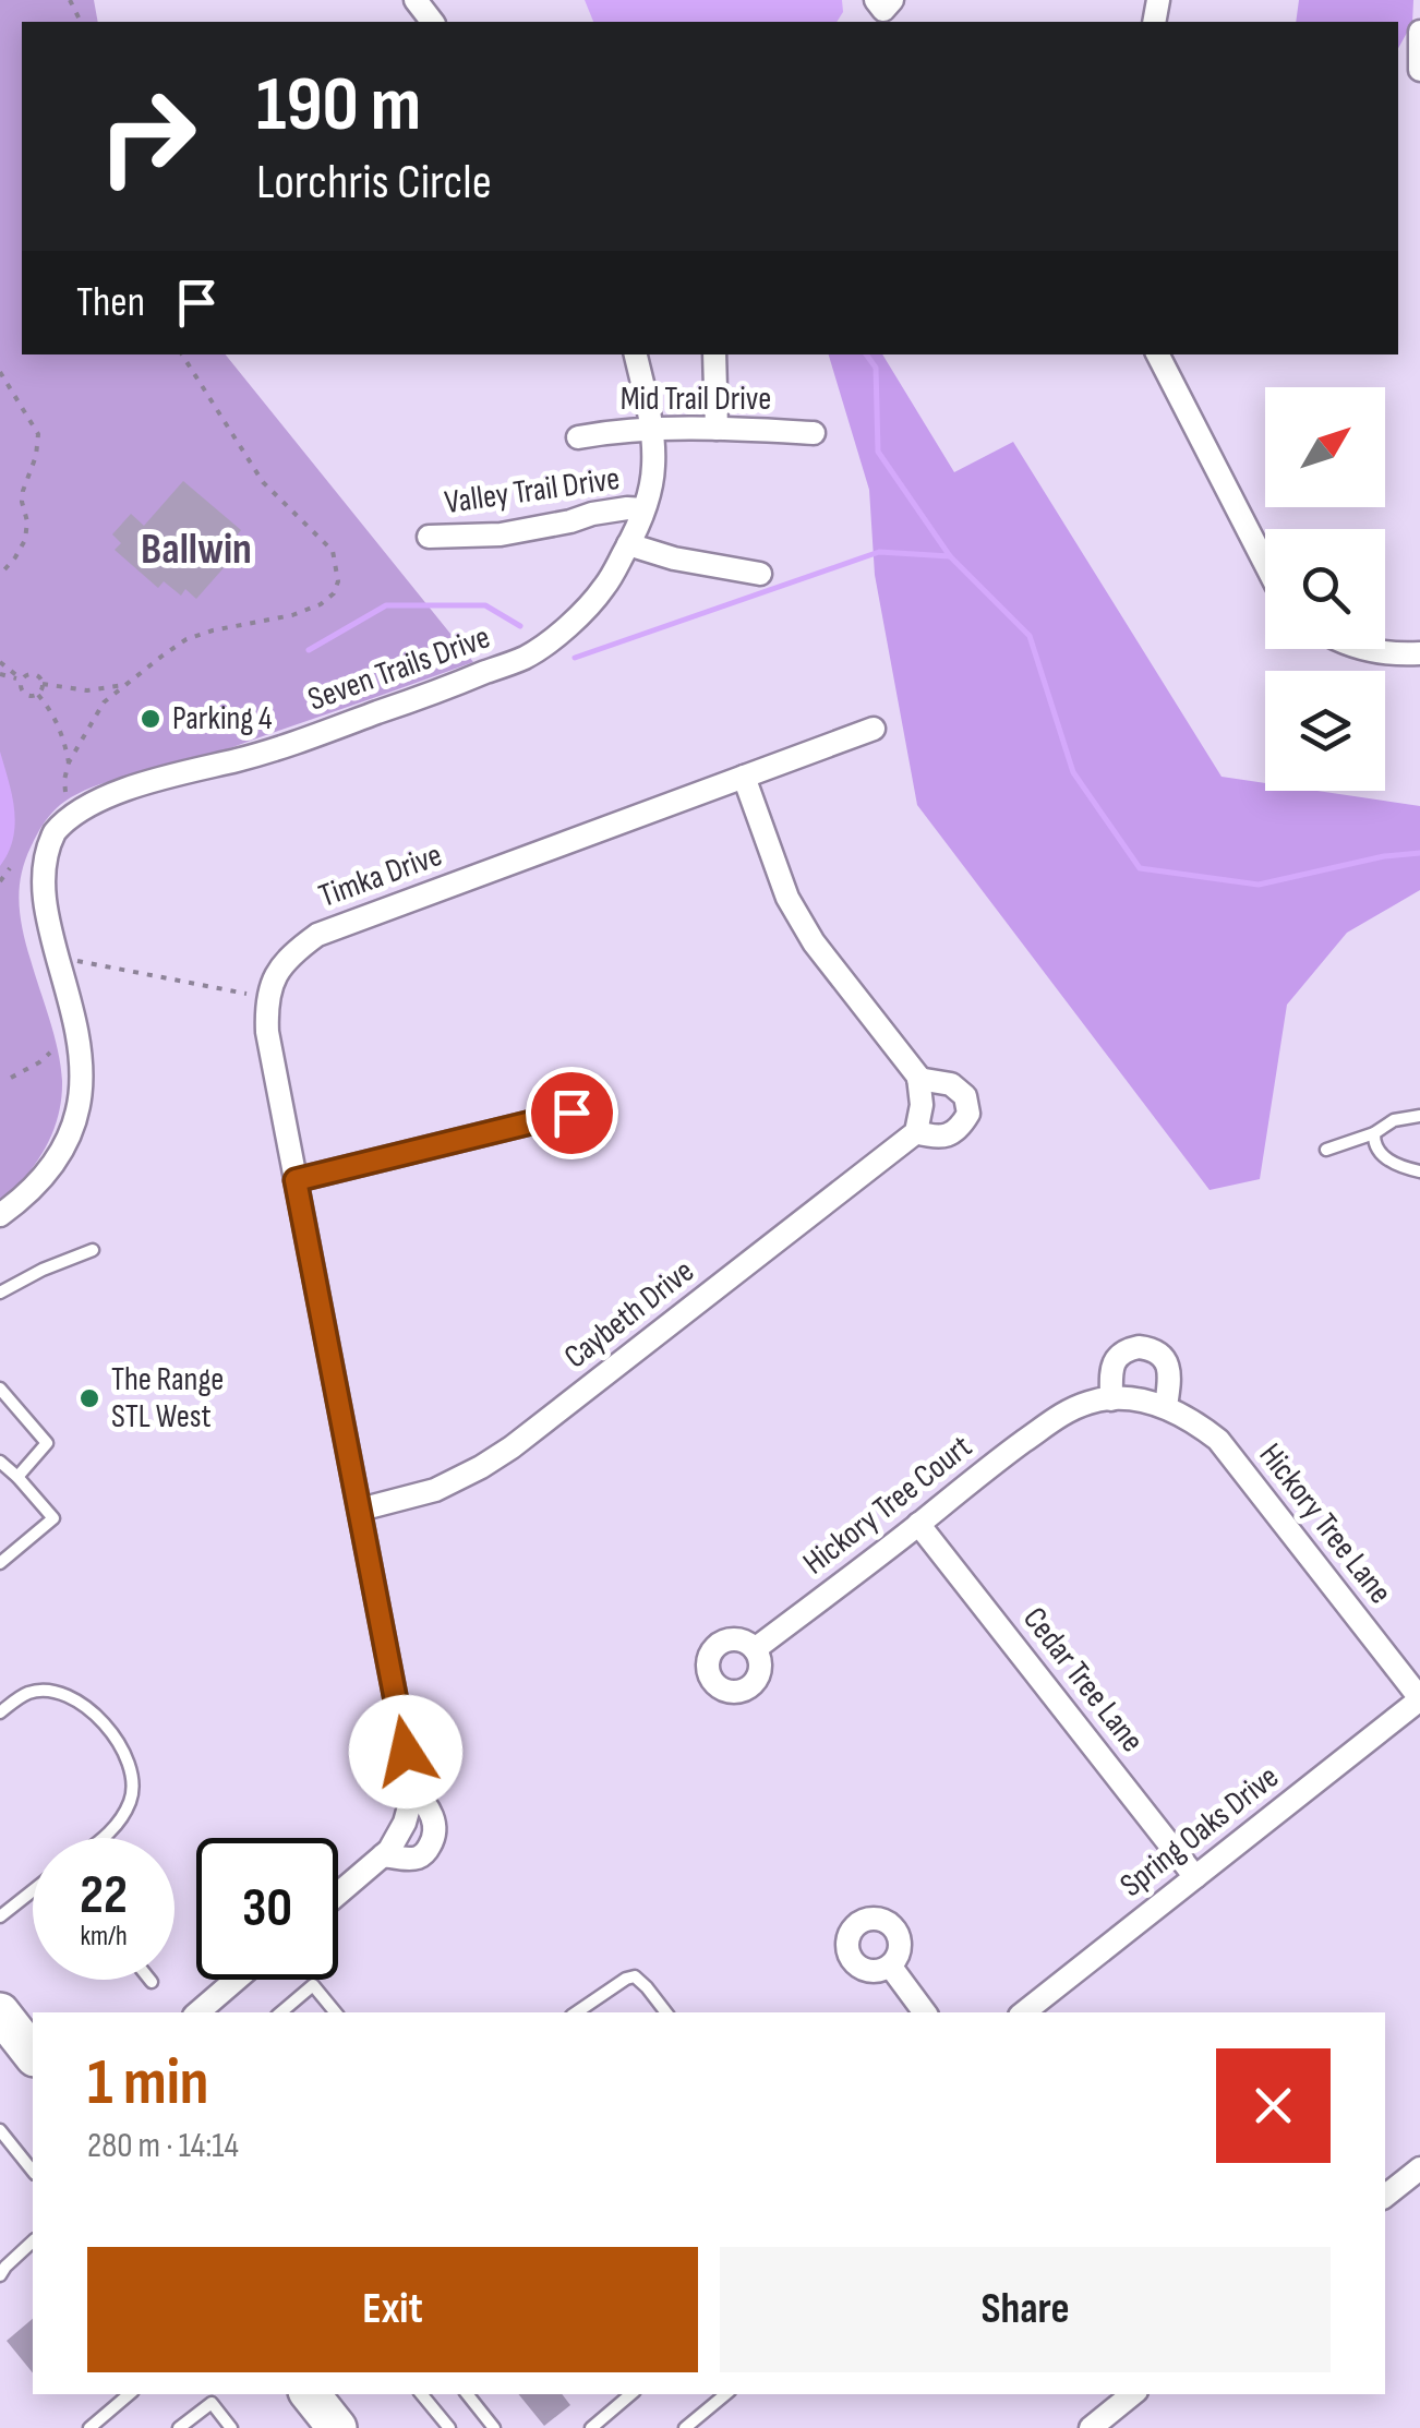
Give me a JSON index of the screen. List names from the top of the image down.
{
  "streets": {
    "street": [
      "Mid Trail Drive",
      "Valley Trail Drive",
      "Seven Trails Drive",
      "Timka Drive",
      "Caybeth Drive",
      "Hickory Tree Court",
      "Hickory Tree Lane",
      "Cedar Tree Lane",
      "Spring Oaks Drive"
    ]
  },
  "crossings": [
    ["Mid Trail Drive", "Seven Trails Drive"],
    ["Valley Trail Drive", "Seven Trails Drive"],
    ["Timka Drive", "Caybeth Drive"],
    ["Hickory Tree Court", "Hickory Tree Lane"],
    ["Hickory Tree Court", "Cedar Tree Lane"],
    ["Hickory Tree Lane", "Spring Oaks Drive"],
    ["Cedar Tree Lane", "Spring Oaks Drive"]
  ],
  "districts": ["Ballwin"],
  "places": ["Parking 4", "The Range STL West"],
  "north": "top right",
  "page": {
    "turn": ["190 m", "Lorchris Circle"],
    "then": "Then",
    "speed": "22 km/h",
    "limit": "30",
    "heading": ["1 min", "280 m · 14:14"],
    "buttons": ["Exit", "Share"]
  }
}
